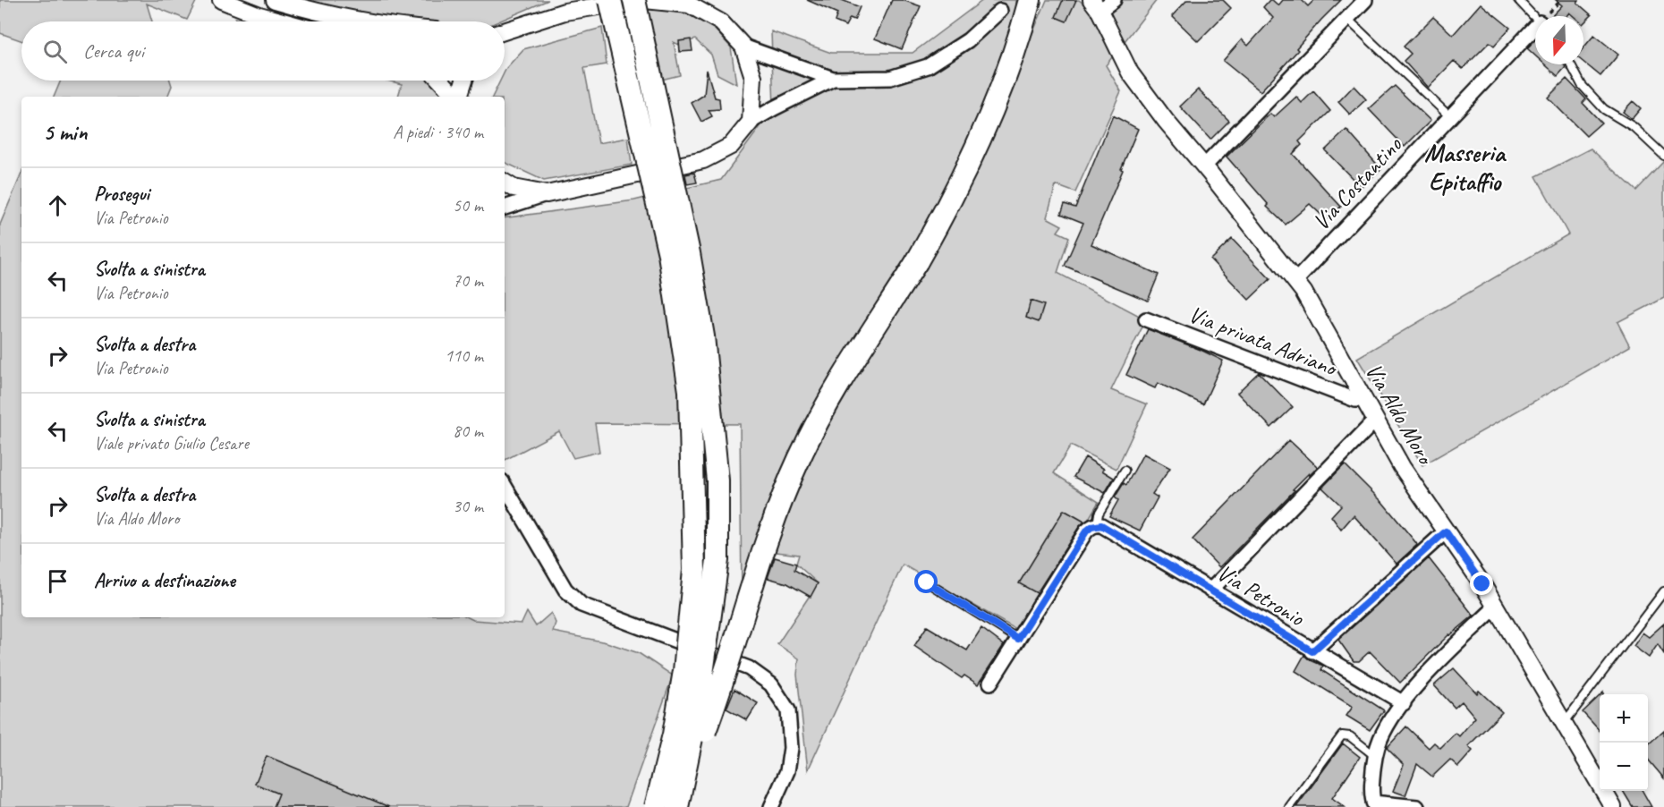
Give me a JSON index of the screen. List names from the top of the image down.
{
  "streets": {
    "street": [
      "Via Costantino",
      "Via privata Adriano",
      "Via Aldo Moro",
      "Via Petronio"
    ]
  },
  "crossings": [
    ["Via Costantino", "Via Aldo Moro"],
    ["Via privata Adriano", "Via Aldo Moro"]
  ],
  "districts": ["Masseria Epitaffio"],
  "north": "bottom",
  "page": {
    "search": "Cerca qui",
    "heading": ["5 min", "A piedi · 340 m"],
    "list": [
      ["Prosegui", "Via Petronio", "50 m"],
      ["Svolta a sinistra", "Via Petronio", "70 m"],
      ["Svolta a destra", "Via Petronio", "110 m"],
      ["Svolta a sinistra", "Viale privato Giulio Cesare", "80 m"],
      ["Svolta a destra", "Via Aldo Moro", "30 m"],
      "Arrivo a destinazione"
    ],
    "map_buttons": ["+", "−"]
  }
}
